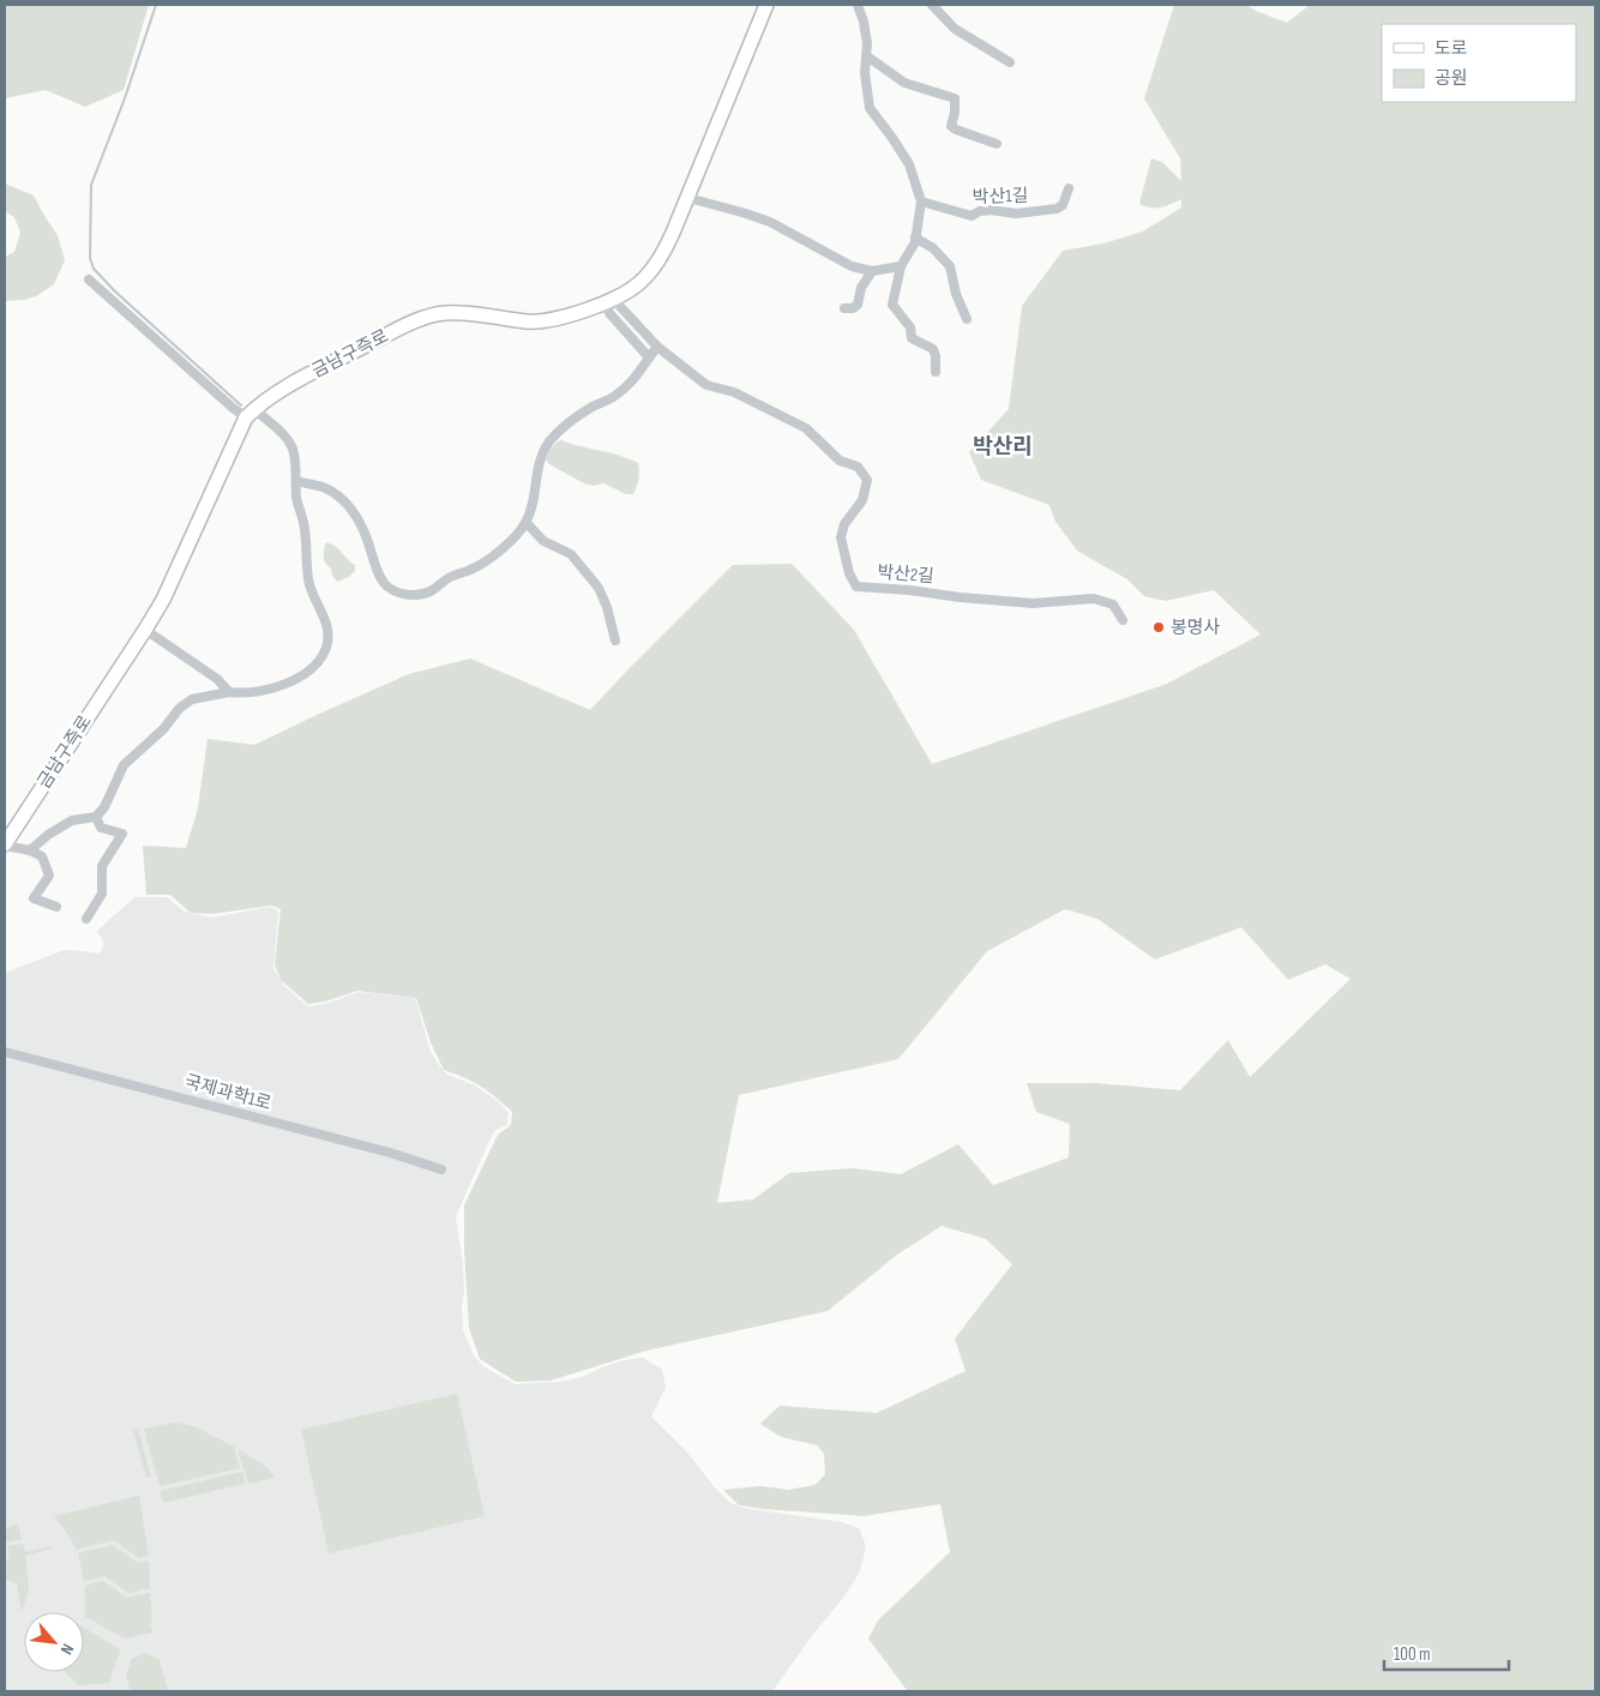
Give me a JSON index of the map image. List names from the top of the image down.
{
  "streets": {
    "main road": ["금남구즉로"],
    "street": ["박산1길", "박산2길", "국제과학1로"]
  },
  "crossings": [
    ["금남구즉로", "박산2길"]
  ],
  "districts": ["박산리"],
  "places": ["봉명사"],
  "legend": ["도로", "공원"],
  "scale_bar": "100 m",
  "north": "bottom right"
}
